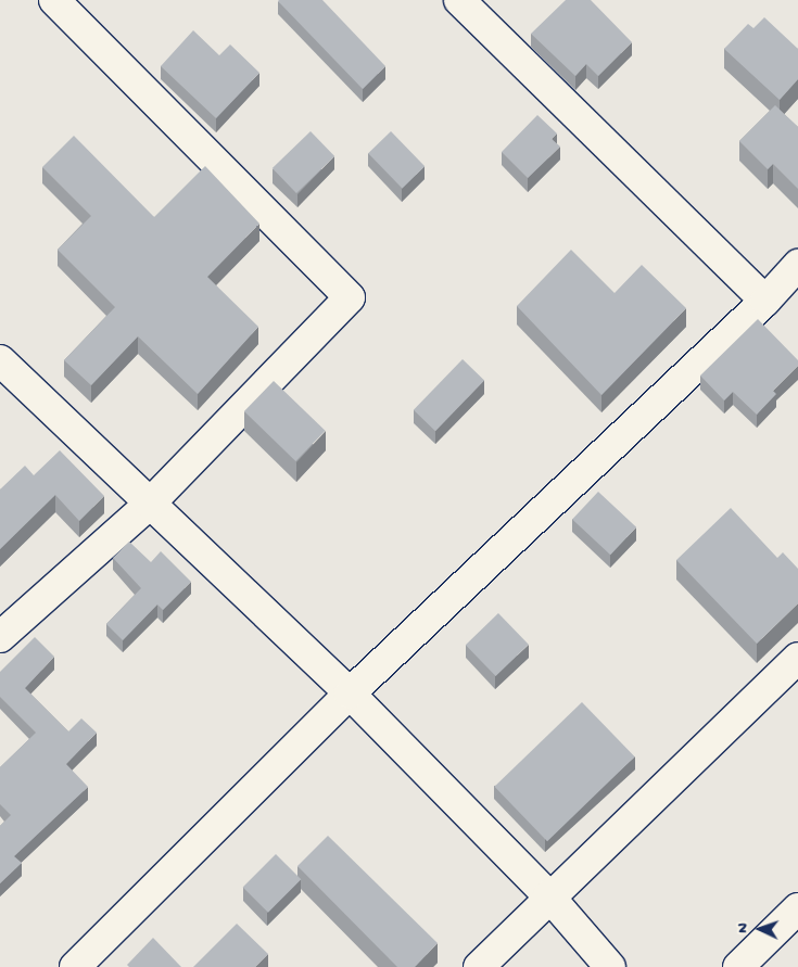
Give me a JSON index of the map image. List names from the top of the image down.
{
  "north": "left"
}
